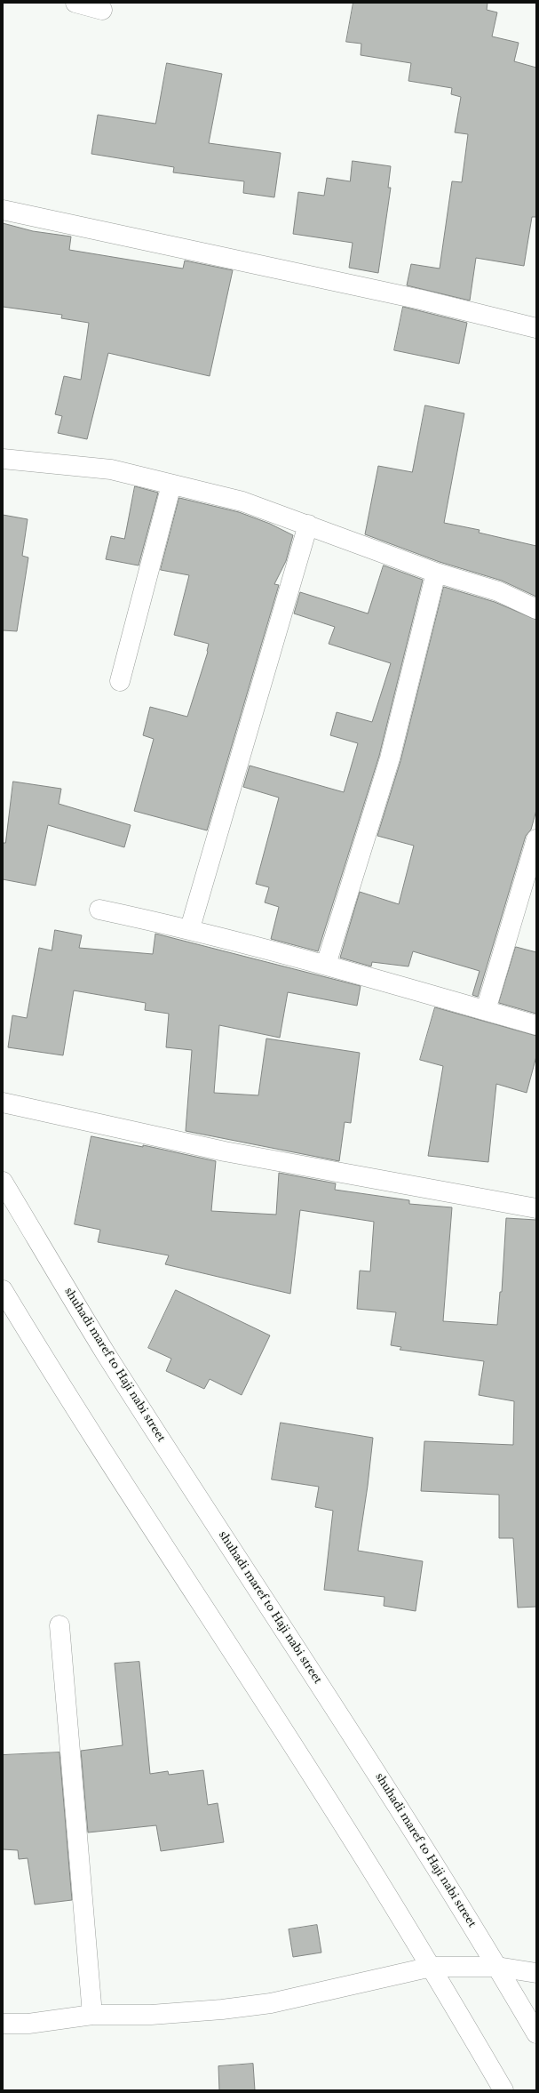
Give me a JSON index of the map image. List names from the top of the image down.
{
  "streets": {
    "street": ["shuhadi maref to Haji nabi street"]
  }
}
